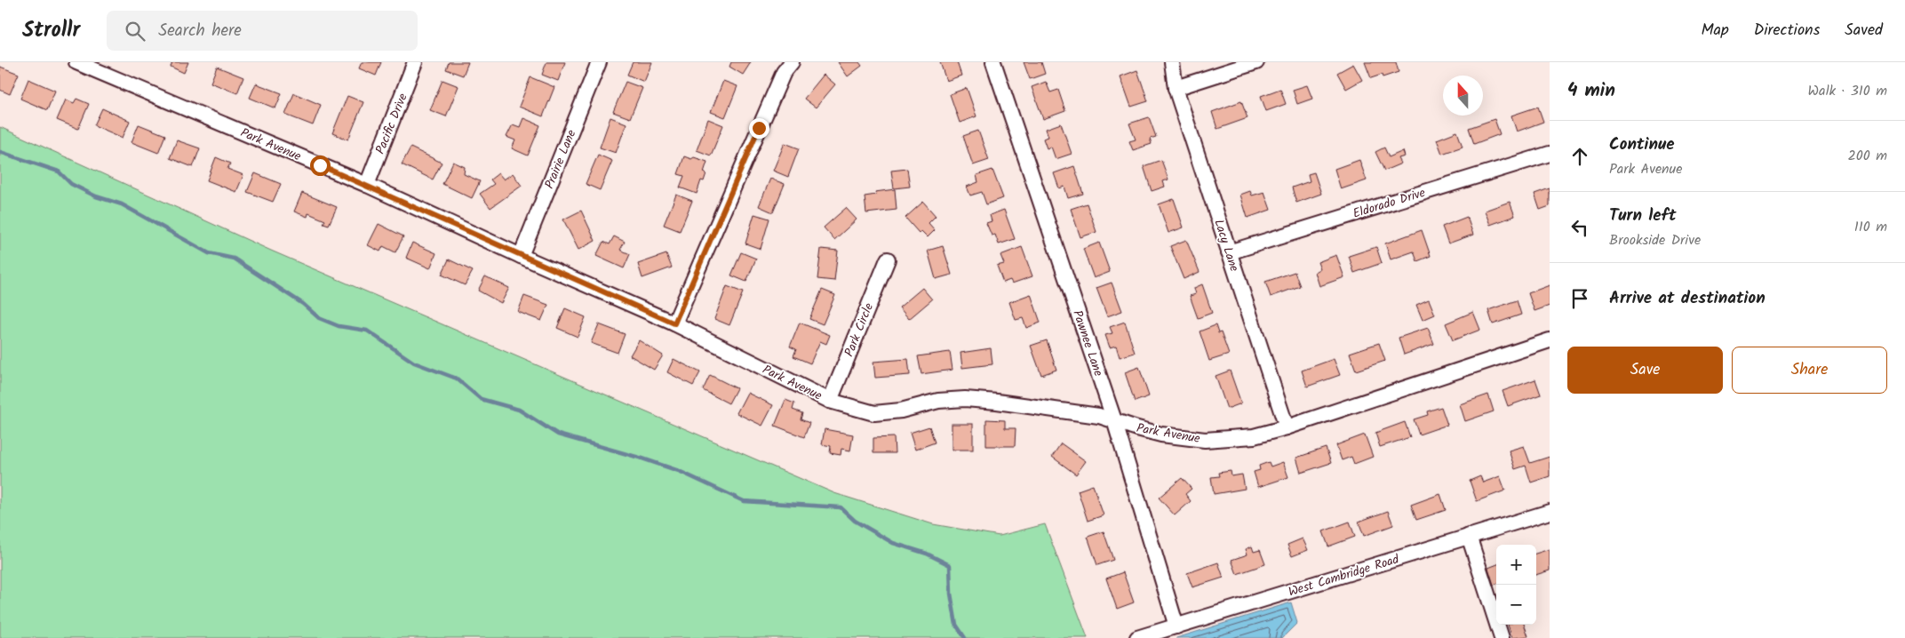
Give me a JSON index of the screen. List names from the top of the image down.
{
  "streets": {
    "street": [
      "Pacific Drive",
      "Park Avenue",
      "Prairie Lane",
      "Eldorado Drive",
      "Lacy Lane",
      "Park Circle",
      "Pawnee Lane",
      "West Cambridge Road"
    ]
  },
  "crossings": [
    ["Pacific Drive", "Park Avenue"],
    ["Park Avenue", "Prairie Lane"],
    ["Park Avenue", "Lacy Lane"],
    ["Park Avenue", "Park Circle"],
    ["Park Avenue", "Pawnee Lane"],
    ["Eldorado Drive", "Lacy Lane"],
    ["Pawnee Lane", "West Cambridge Road"]
  ],
  "north": "top",
  "page": {
    "header": "Strollr",
    "search": "Search here",
    "nav": ["Map", "Directions", "Saved"],
    "heading": ["4 min", "Walk · 310 m"],
    "list": [
      ["Continue", "Park Avenue", "200 m"],
      ["Turn left", "Brookside Drive", "110 m"],
      "Arrive at destination"
    ],
    "buttons": ["Save", "Share"],
    "map_buttons": ["+", "−"]
  }
}
